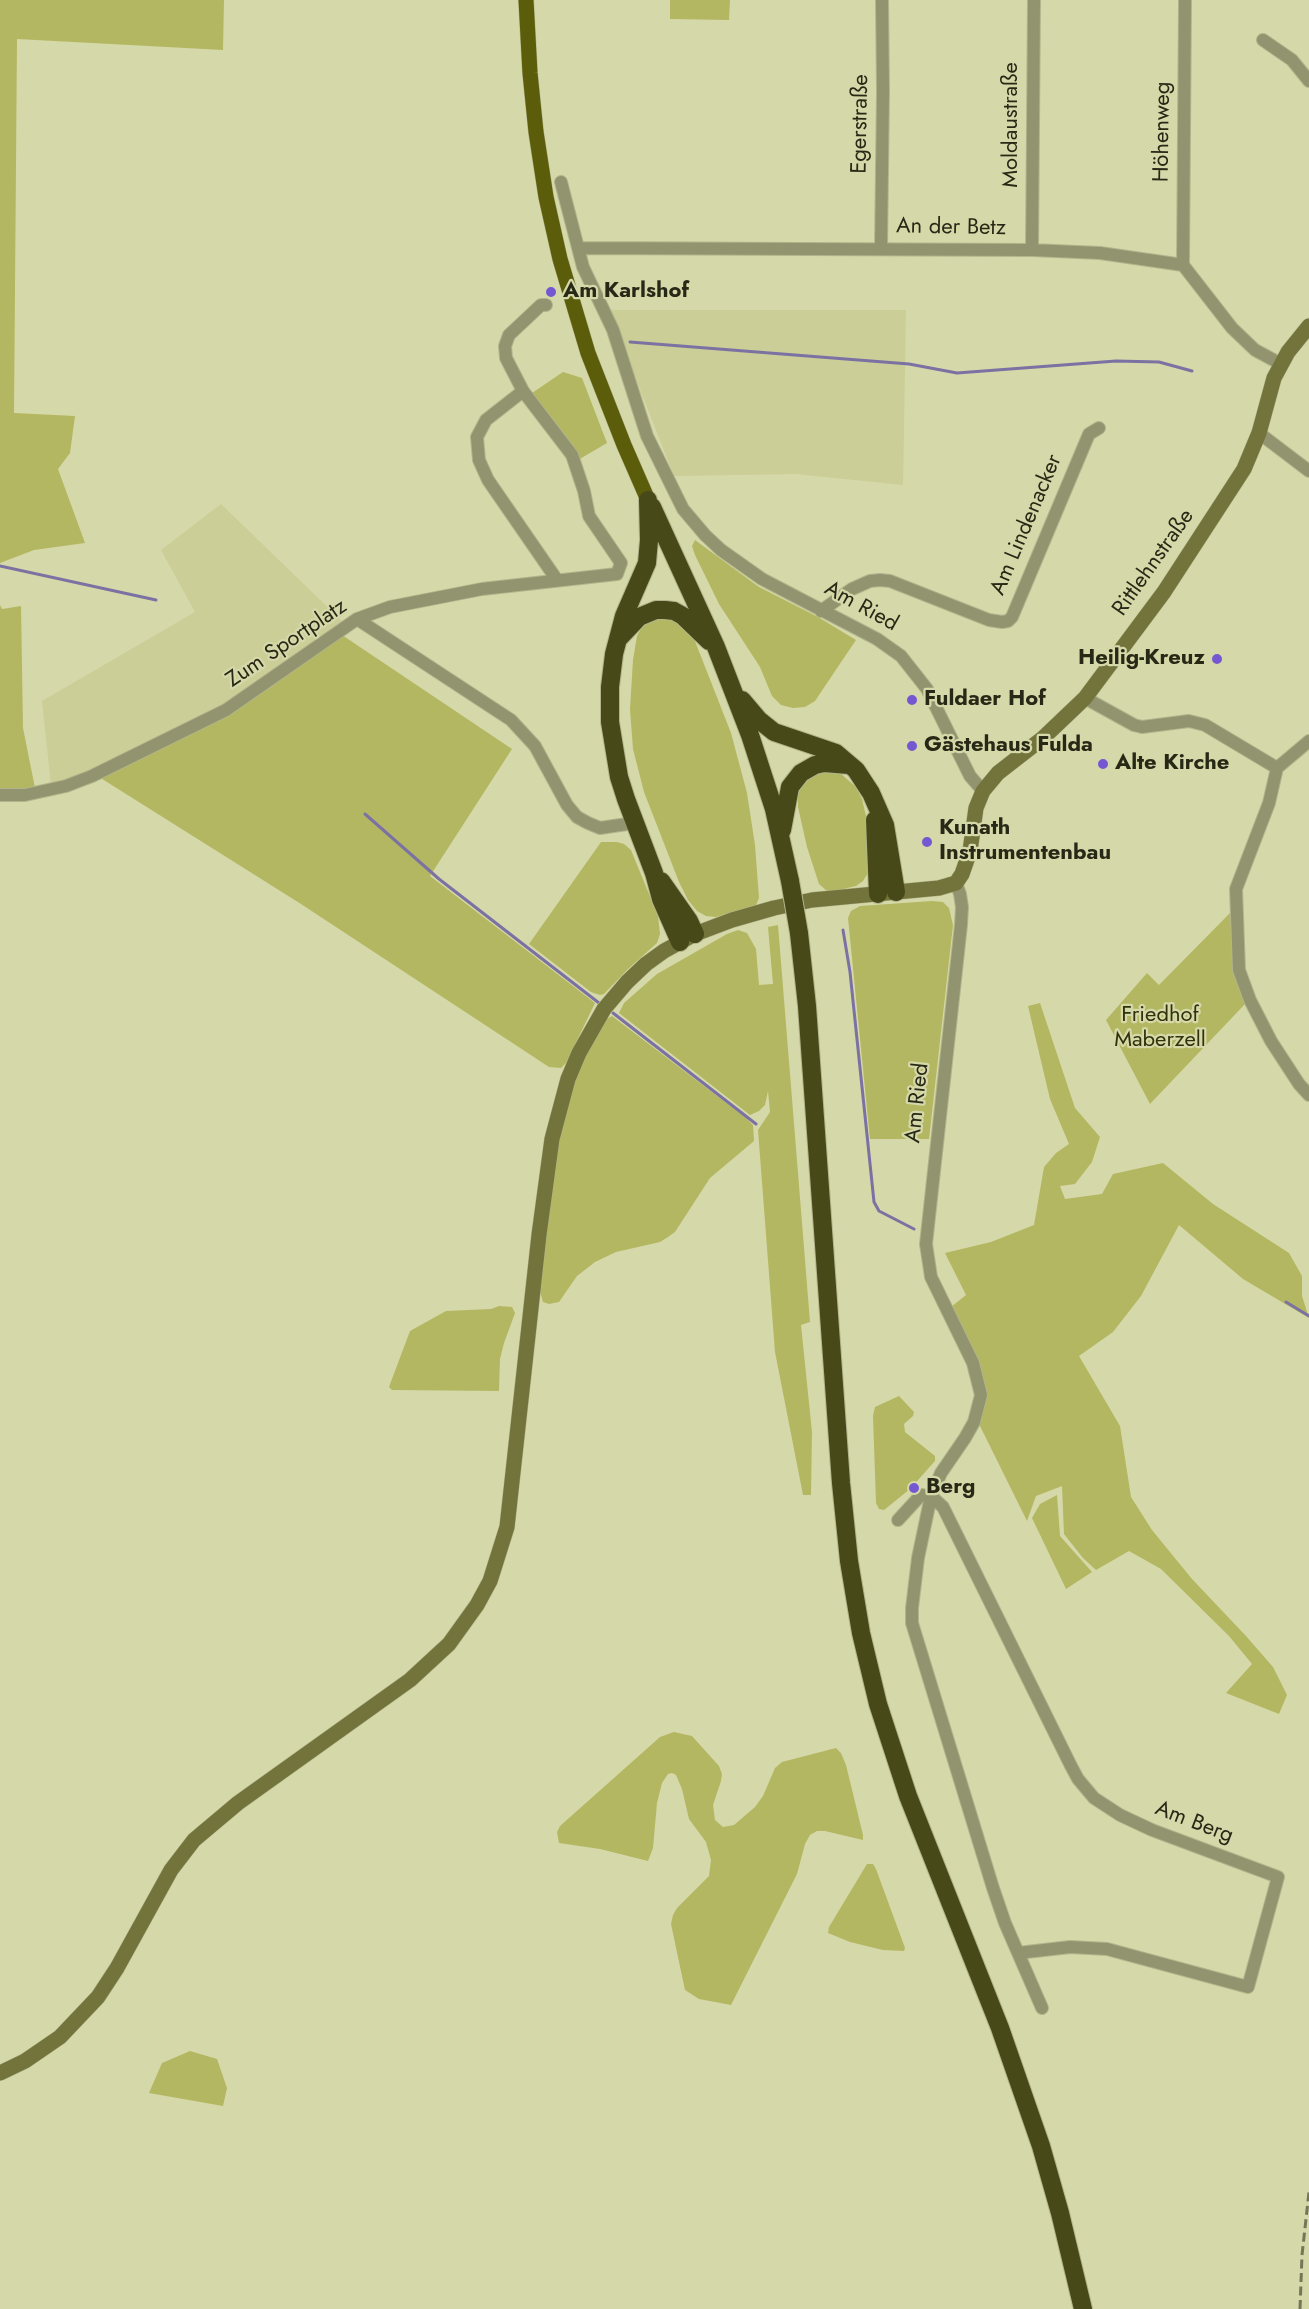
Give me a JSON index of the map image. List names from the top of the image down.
{
  "streets": {
    "street": [
      "Egerstraße",
      "Moldaustraße",
      "Höhenweg",
      "An der Betz",
      "Am Lindenacker",
      "Rittlehnstraße",
      "Am Ried",
      "Zum Sportplatz",
      "Am Berg"
    ]
  },
  "crossings": [
    ["Egerstraße", "An der Betz"],
    ["Moldaustraße", "An der Betz"],
    ["Höhenweg", "An der Betz"],
    ["An der Betz", "Am Ried"],
    ["Am Lindenacker", "Am Ried"],
    ["Rittlehnstraße", "Am Ried"],
    ["Am Ried", "Am Berg"]
  ],
  "parks": ["Friedhof Maberzell"],
  "places": [
    "Am Karlshof",
    "Heilig-Kreuz",
    "Fuldaer Hof",
    "Gästehaus Fulda",
    "Alte Kirche",
    "Kunath Instrumentenbau",
    "Berg"
  ]
}
